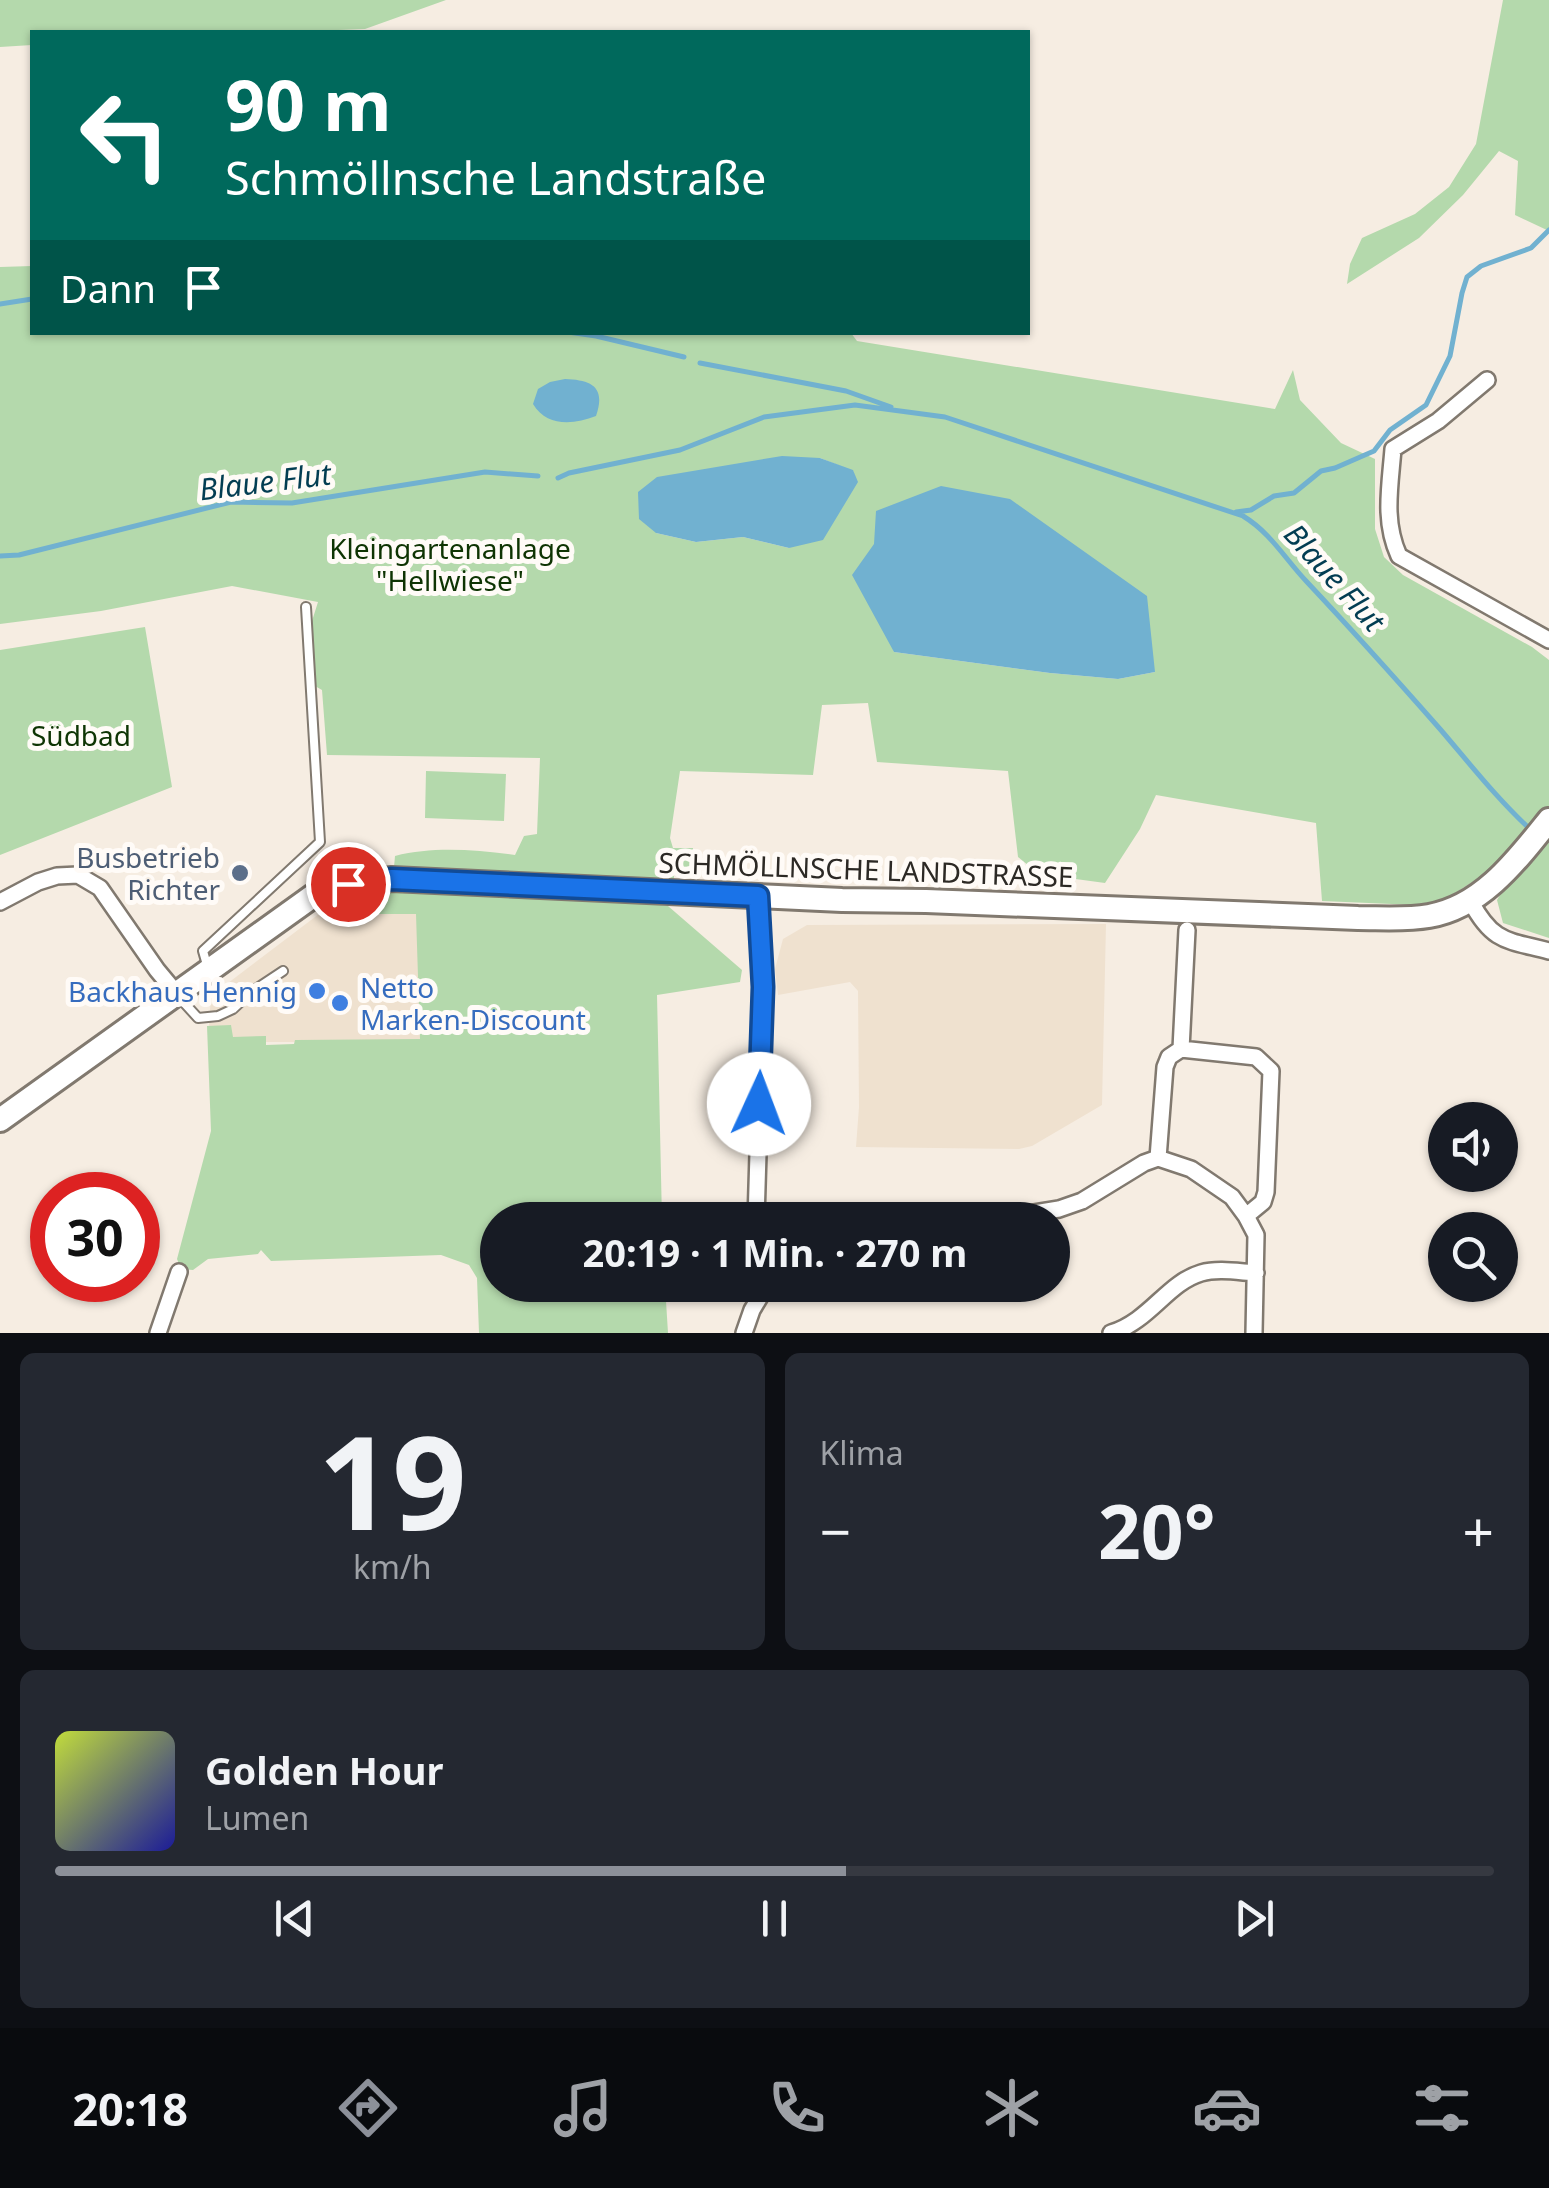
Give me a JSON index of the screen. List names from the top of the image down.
{
  "streets": {
    "main road": ["SCHMÖLLNSCHE LANDSTRASSE"]
  },
  "water": ["Blaue Flut"],
  "parks": ["Kleingartenanlage \"Hellwiese\"", "Südbad"],
  "places": ["Busbetrieb Richter", "Backhaus Hennig", "Netto Marken-Discount"],
  "page": {
    "turn": ["90 m", "Schmöllnsche Landstraße"],
    "then": "Dann",
    "limit": "30",
    "trip": "20:19 · 1 Min. · 270 m",
    "tile": [
      ["19", "km/h"],
      "Klima"
    ],
    "heat": ["−", "20°", "+"],
    "song": ["Golden Hour", "Lumen"],
    "tabs": "20:18"
  }
}
